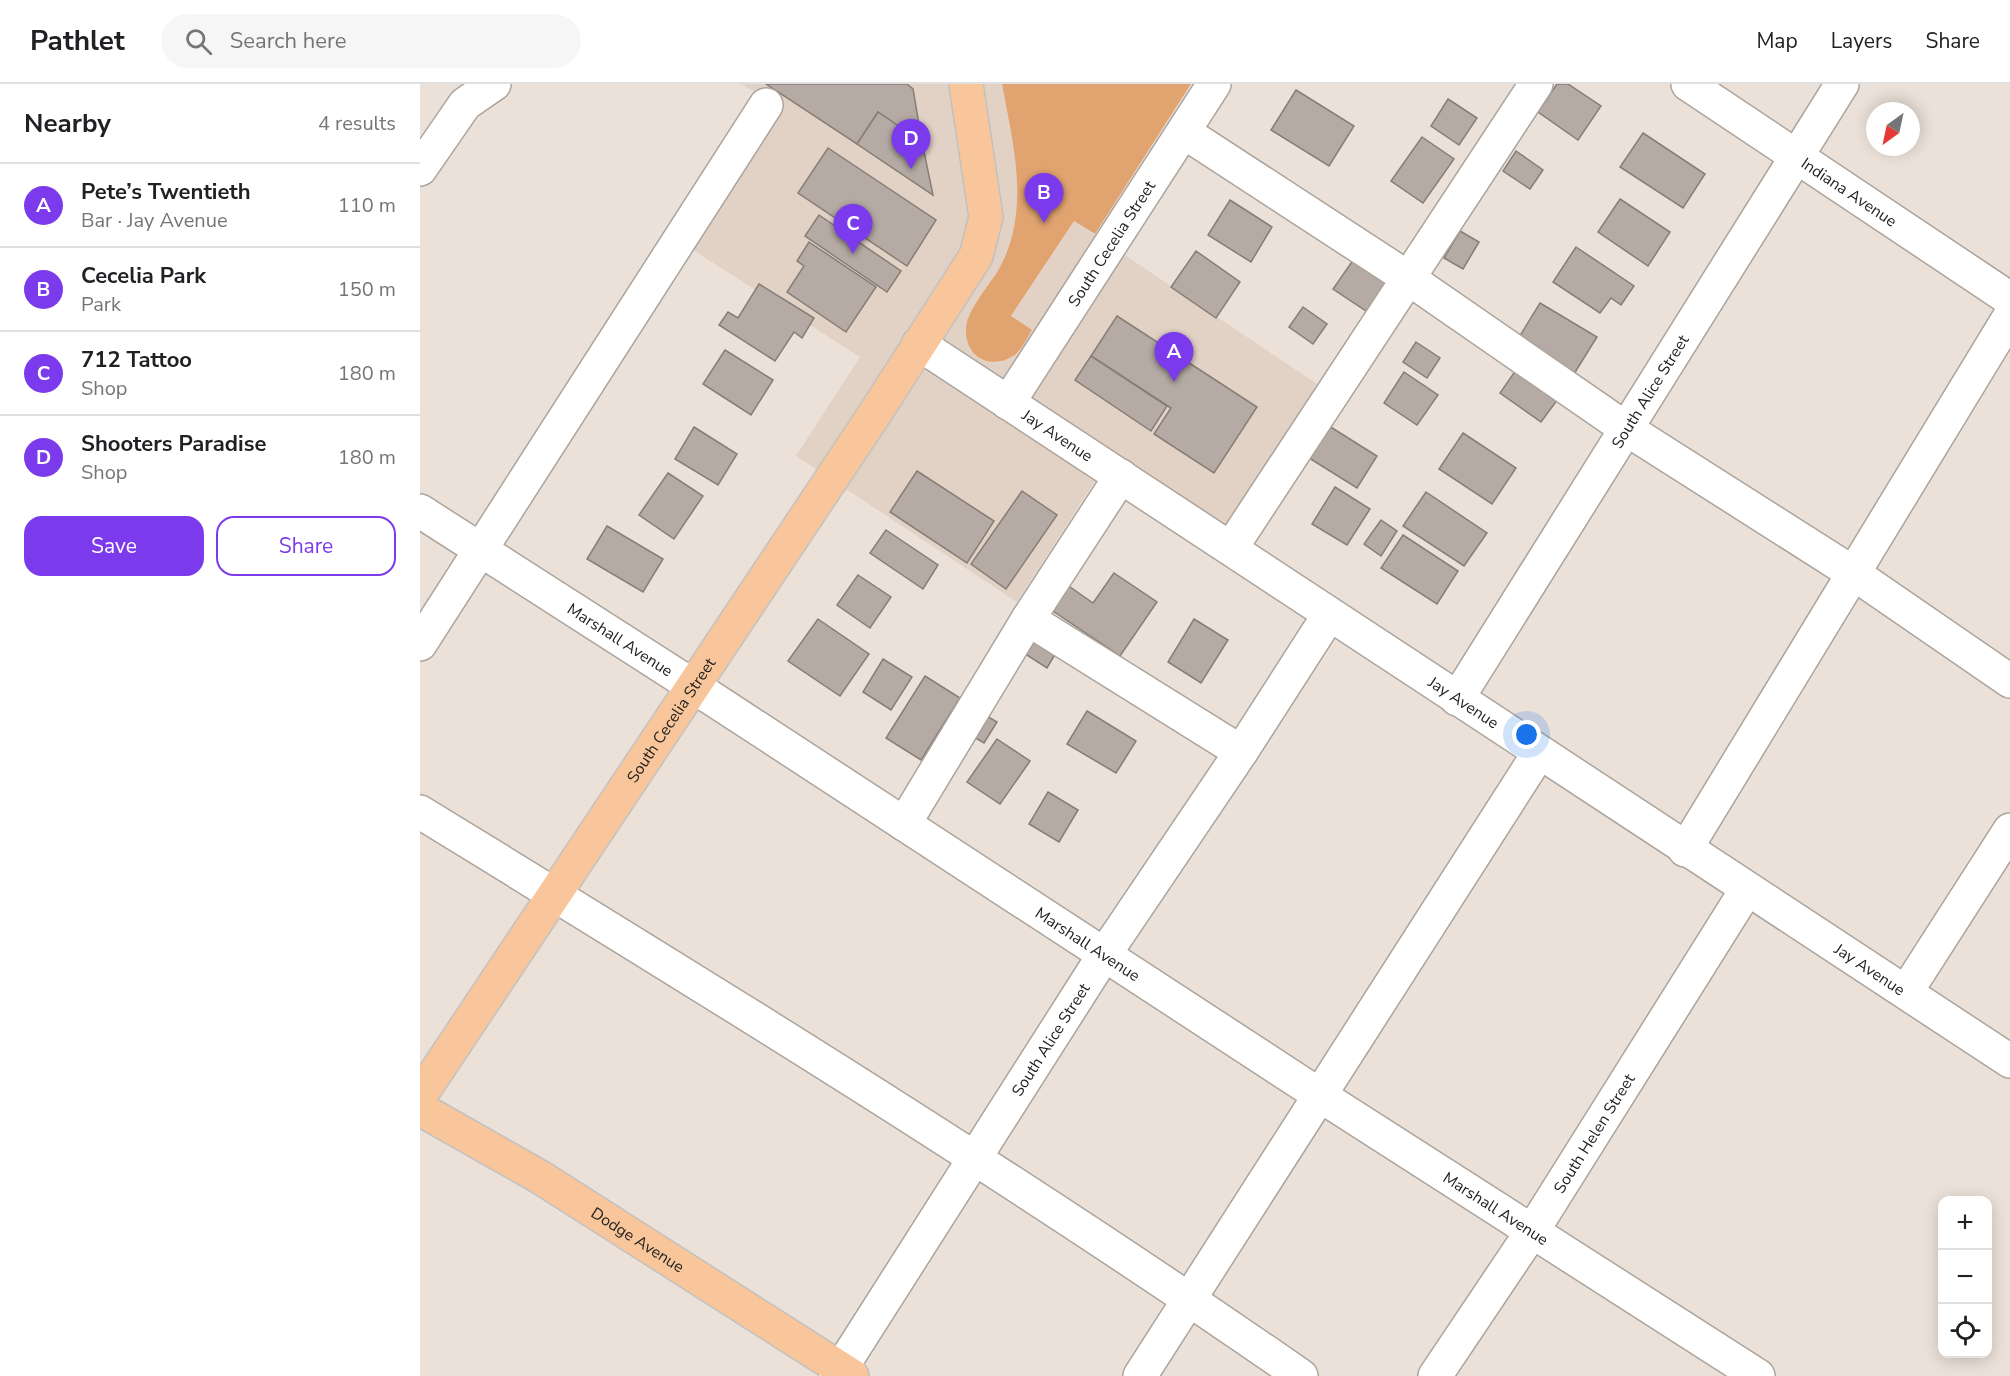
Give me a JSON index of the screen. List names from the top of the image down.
{
  "streets": {
    "main road": ["South Cecelia Street", "Dodge Avenue"],
    "street": [
      "Indiana Avenue",
      "South Alice Street",
      "Jay Avenue",
      "Marshall Avenue",
      "South Helen Street"
    ]
  },
  "crossings": [
    ["Indiana Avenue", "South Alice Street"],
    ["South Cecelia Street", "Jay Avenue"],
    ["South Cecelia Street", "Marshall Avenue"],
    ["South Alice Street", "Jay Avenue"],
    ["South Alice Street", "Marshall Avenue"],
    ["South Alice Street", "Dodge Avenue"],
    ["Jay Avenue", "South Helen Street"],
    ["Marshall Avenue", "South Helen Street"]
  ],
  "north": "bottom left",
  "page": {
    "header": "Pathlet",
    "search": "Search here",
    "nav": ["Map", "Layers", "Share"],
    "heading": ["Nearby", "4 results"],
    "pins": [
      "D",
      "B",
      "C",
      "A"
    ],
    "list": [
      {
        "mark": "A",
        "name": "Pete’s Twentieth",
        "note": "Bar · Jay Avenue",
        "value": "110 m"
      },
      {
        "mark": "B",
        "name": "Cecelia Park",
        "note": "Park",
        "value": "150 m"
      },
      {
        "mark": "C",
        "name": "712 Tattoo",
        "note": "Shop",
        "value": "180 m"
      },
      {
        "mark": "D",
        "name": "Shooters Paradise",
        "note": "Shop",
        "value": "180 m"
      }
    ],
    "buttons": ["Save", "Share"],
    "map_buttons": ["+", "−"]
  }
}
